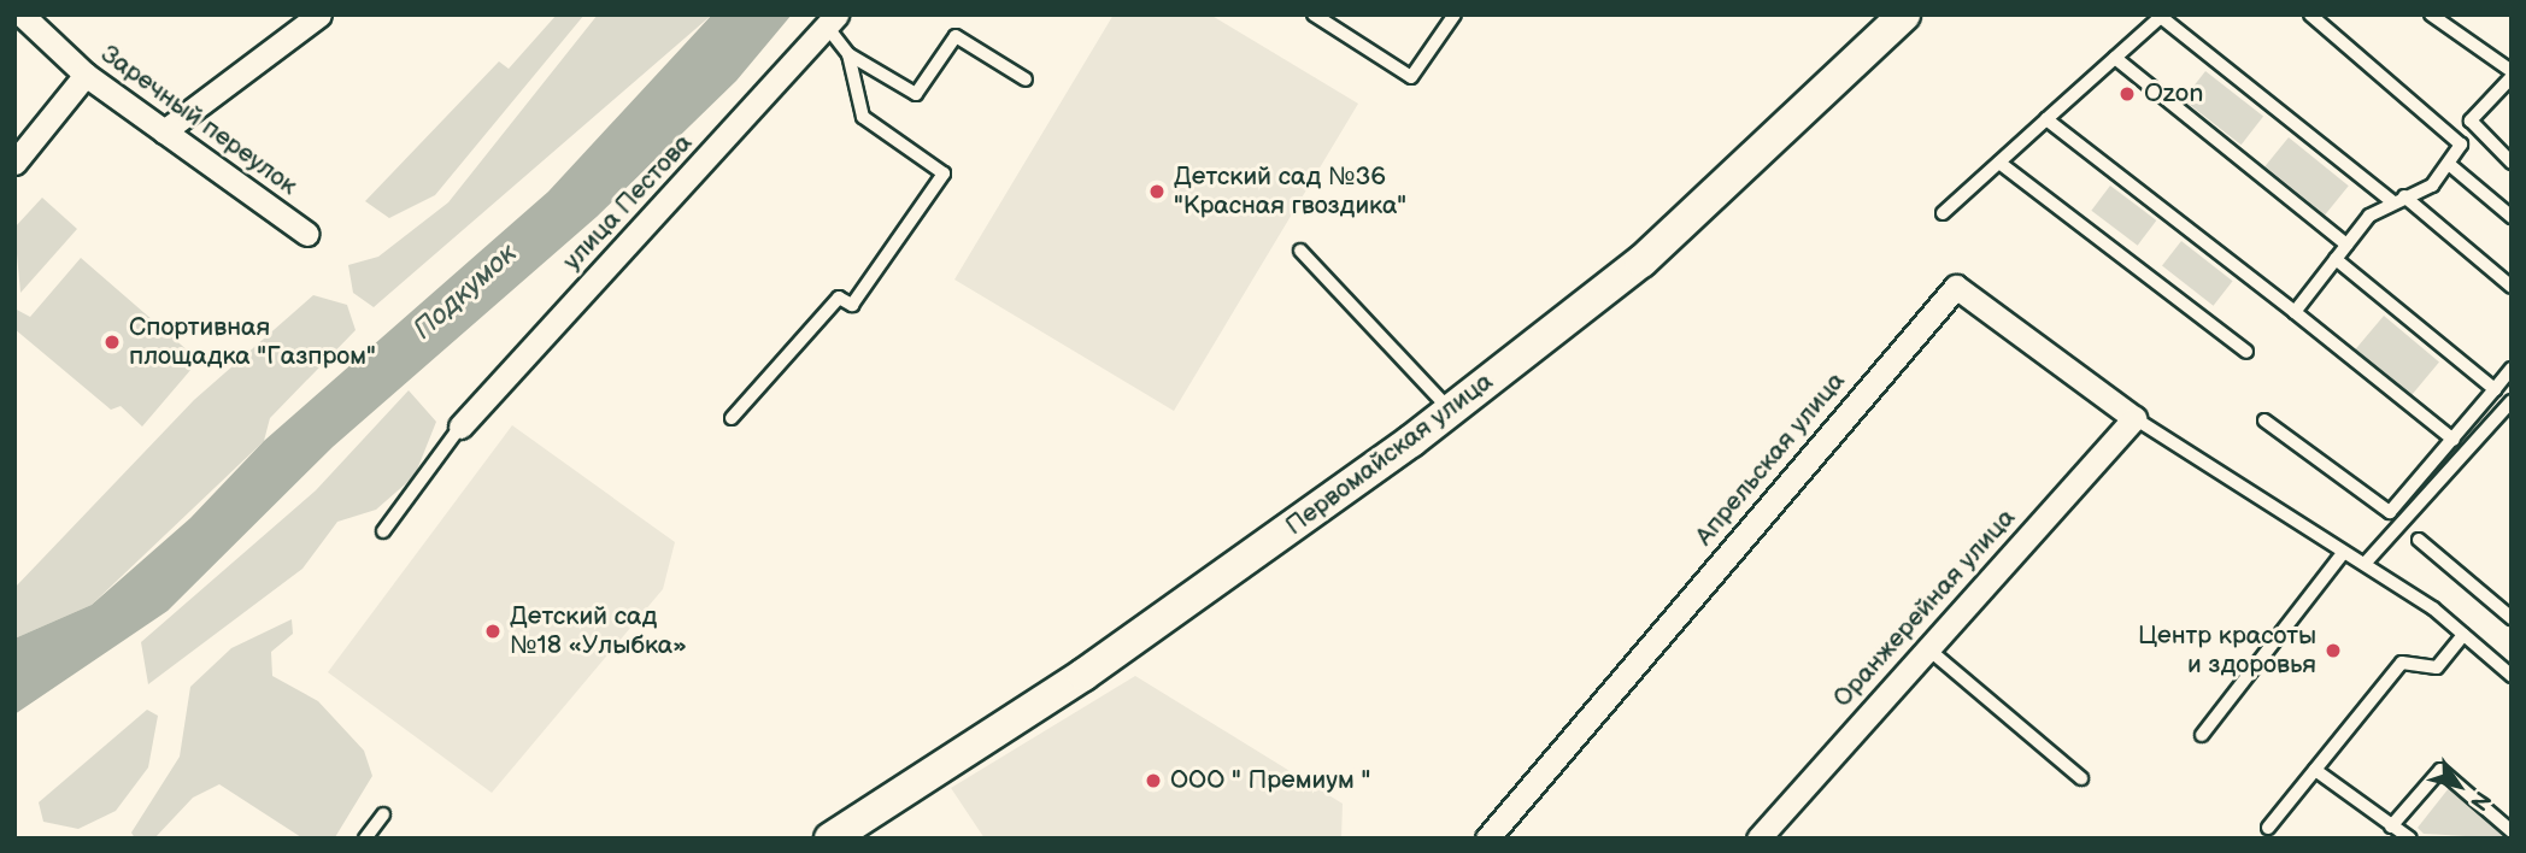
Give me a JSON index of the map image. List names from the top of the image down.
{
  "streets": {
    "street": [
      "Заречный переулок",
      "улица Пестова",
      "Первомайская улица",
      "Апрельская улица",
      "Оранжерейная улица"
    ]
  },
  "crossings": [
    ["Апрельская улица", "Оранжерейная улица"]
  ],
  "water": ["Подкумок"],
  "places": [
    "Ozon",
    "Детский сад №36 \"Красная гвоздика\"",
    "Спортивная площадка \"Газпром\"",
    "Детский сад №18 «Улыбка»",
    "Центр красоты и здоровья",
    "ООО \" Премиум \""
  ],
  "north": "bottom right"
}
